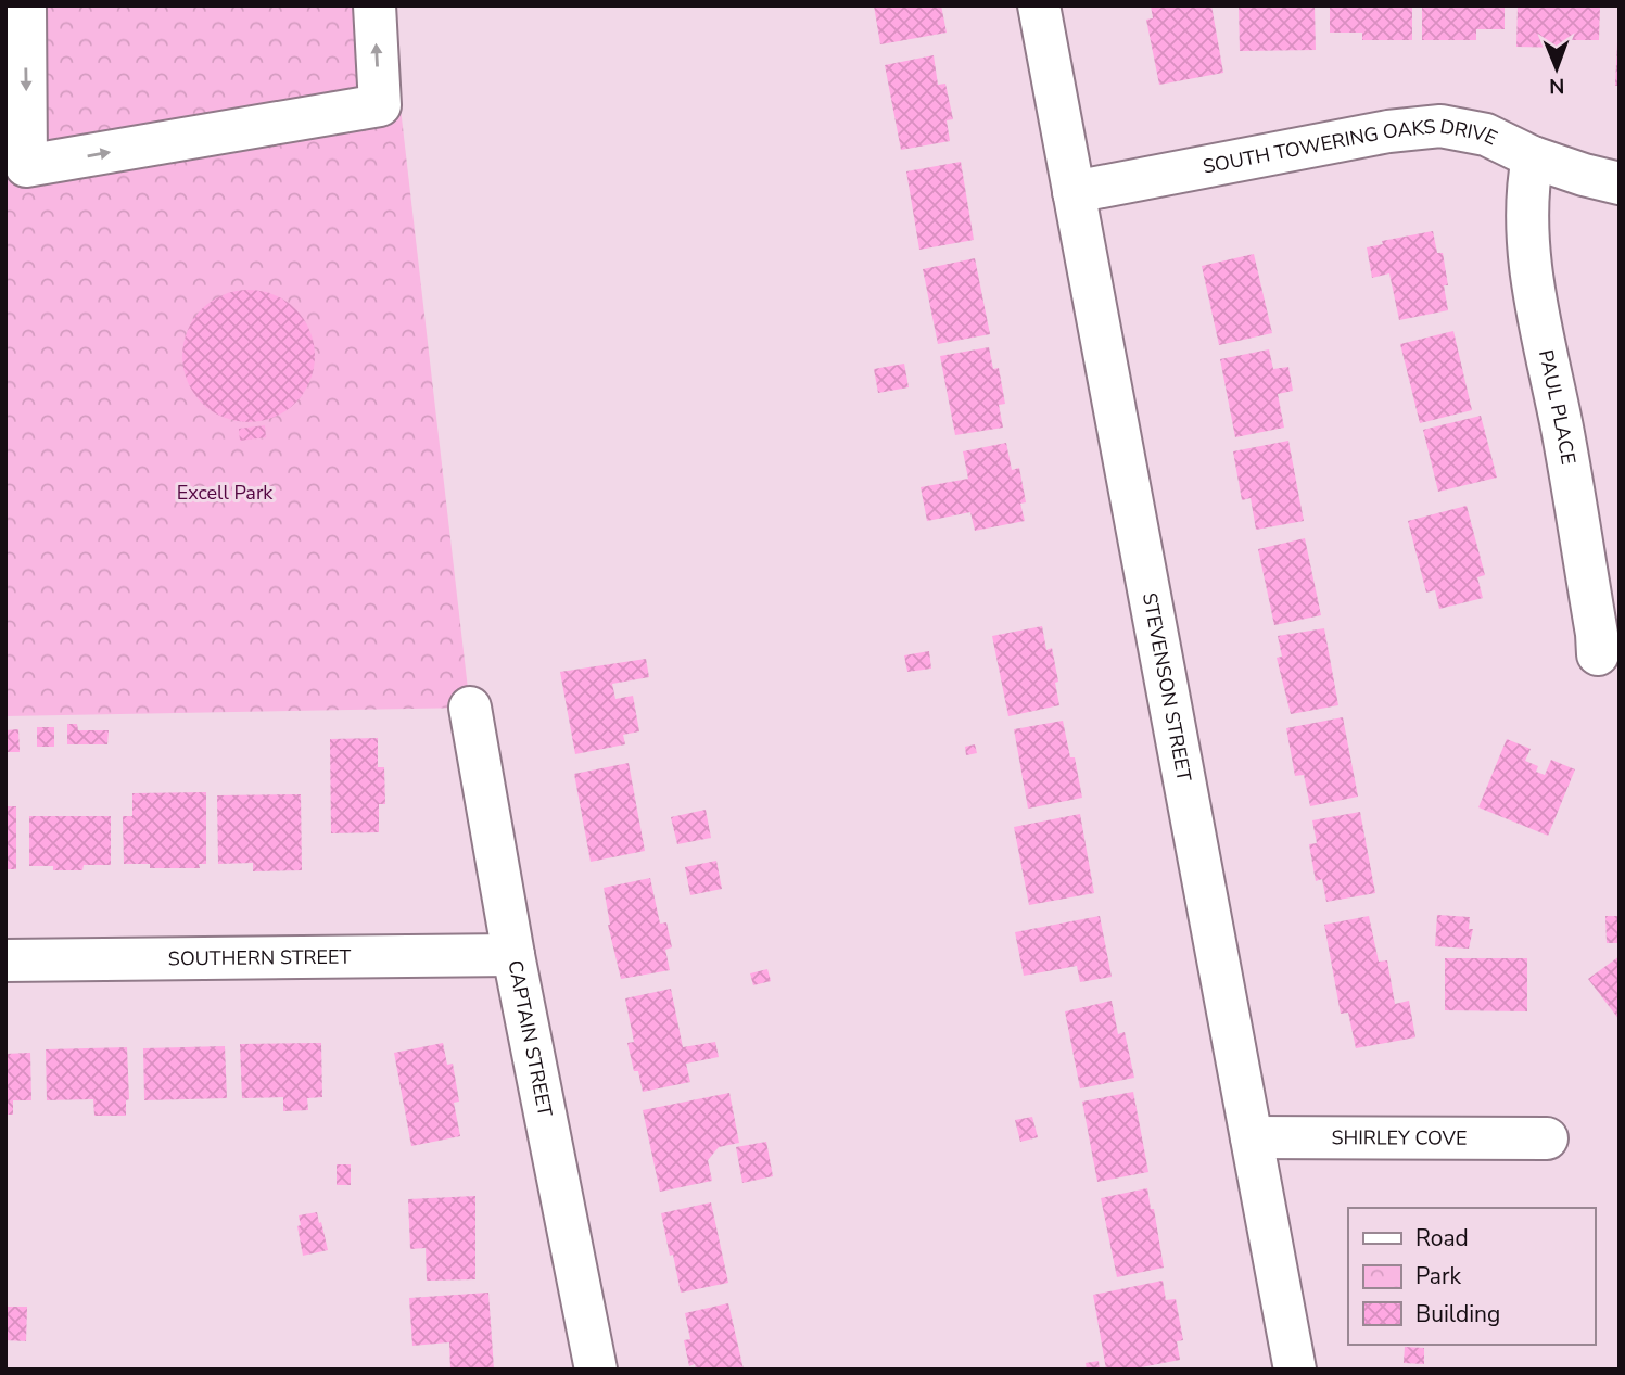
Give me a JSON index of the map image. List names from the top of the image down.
{
  "streets": {
    "street": [
      "SOUTH TOWERING OAKS DRIVE",
      "PAUL PLACE",
      "STEVENSON STREET",
      "SOUTHERN STREET",
      "CAPTAIN STREET",
      "SHIRLEY COVE"
    ]
  },
  "crossings": [
    ["SOUTH TOWERING OAKS DRIVE", "PAUL PLACE"],
    ["SOUTH TOWERING OAKS DRIVE", "STEVENSON STREET"],
    ["STEVENSON STREET", "SHIRLEY COVE"],
    ["SOUTHERN STREET", "CAPTAIN STREET"]
  ],
  "parks": ["Excell Park"],
  "legend": ["Road", "Park", "Building"],
  "north": "bottom"
}
